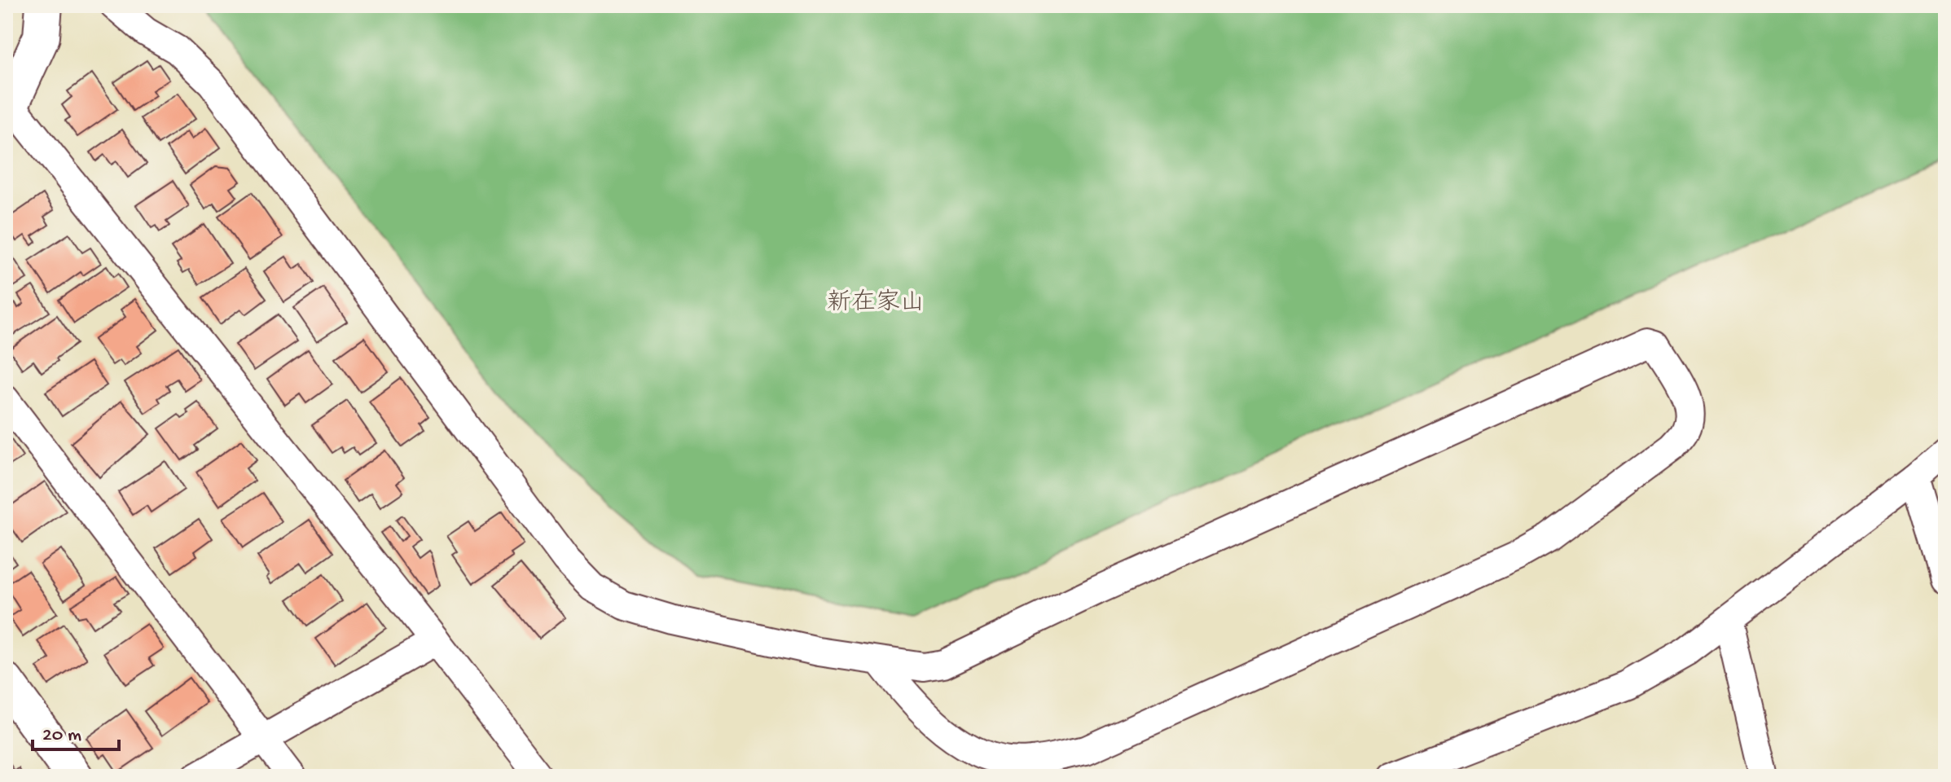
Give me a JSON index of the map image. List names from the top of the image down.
{
  "parks": ["新在家山"],
  "scale_bar": "20 m"
}
